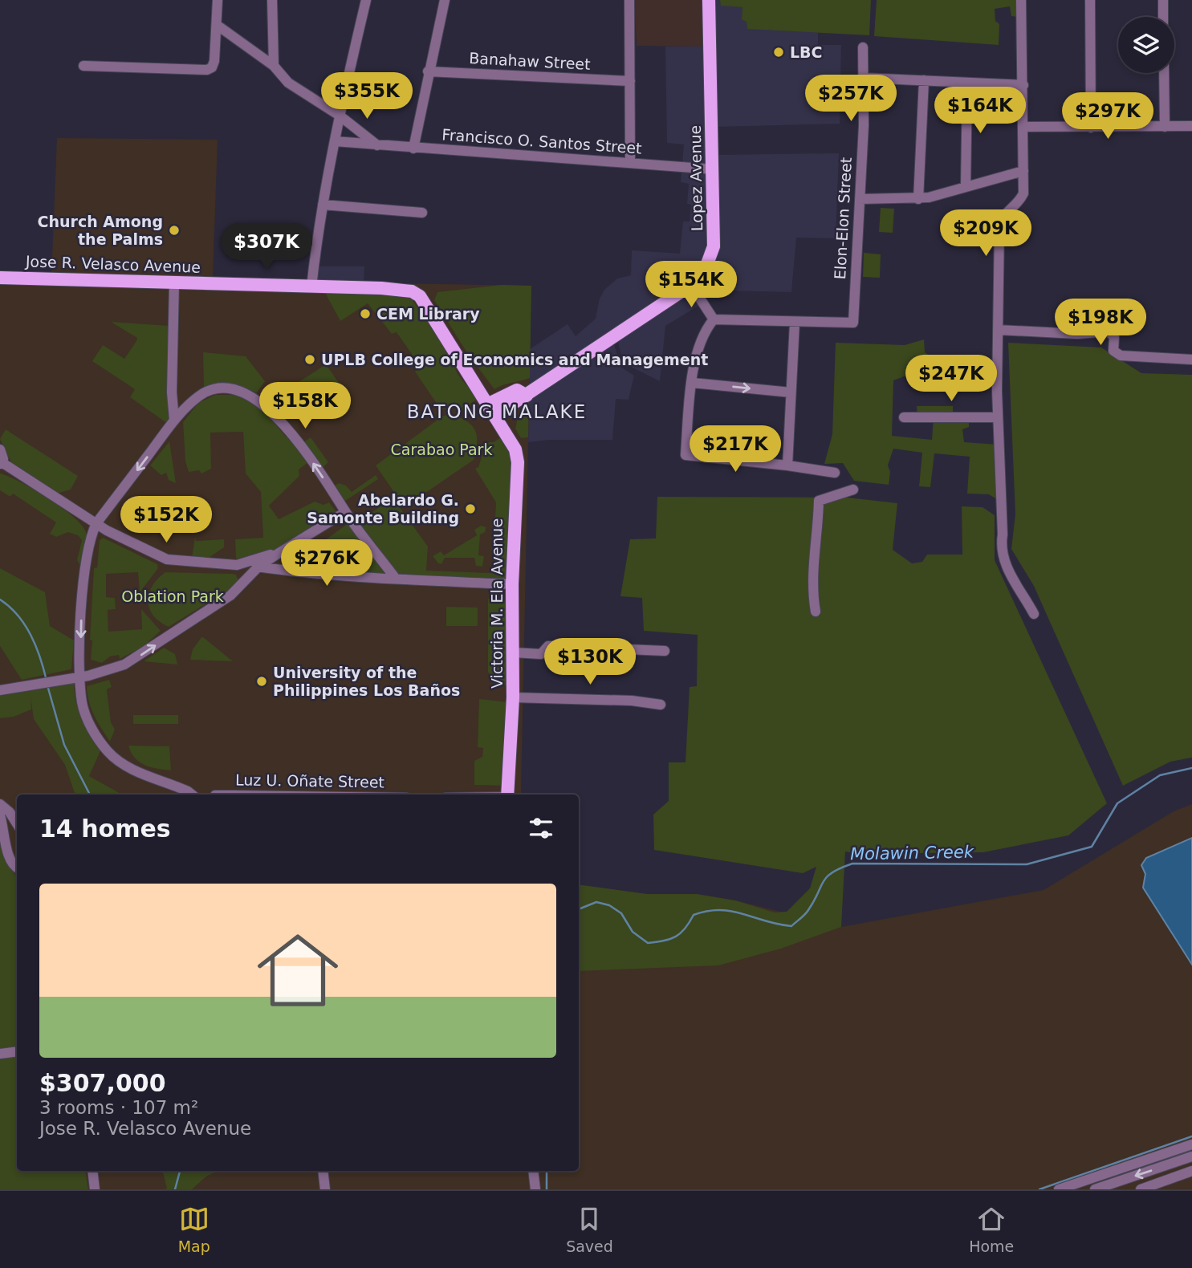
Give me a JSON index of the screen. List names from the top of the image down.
{
  "streets": {
    "main road": ["Lopez Avenue", "Jose R. Velasco Avenue", "Victoria M. Ela Avenue"],
    "street": ["Banahaw Street", "Francisco O. Santos Street", "Elon-Elon Street"]
  },
  "crossings": [
    ["Francisco O. Santos Street", "Lopez Avenue"],
    ["Lopez Avenue", "Jose R. Velasco Avenue"],
    ["Lopez Avenue", "Victoria M. Ela Avenue"],
    ["Jose R. Velasco Avenue", "Victoria M. Ela Avenue"]
  ],
  "districts": ["BATONG MALAKE"],
  "water": ["Molawin Creek"],
  "parks": ["Carabao Park", "Oblation Park"],
  "places": [
    "LBC",
    "Church Among the Palms",
    "CEM Library",
    "UPLB College of Economics and Management",
    "Abelardo G. Samonte Building",
    "University of the Philippines Los Baños"
  ],
  "page": {
    "price": [
      "$355K",
      "$257K",
      "$164K",
      "$297K",
      "$209K",
      "$307K",
      "$154K",
      "$198K",
      "$247K",
      "$158K",
      "$217K",
      "$152K",
      "$276K",
      "$130K"
    ],
    "heading": "14 homes",
    "list": [
      {
        "name": "$307,000",
        "note": "3 rooms · 107 m² · Jose R. Velasco Avenue"
      }
    ],
    "tabs": ["Map", "Saved", "Home"]
  }
}
